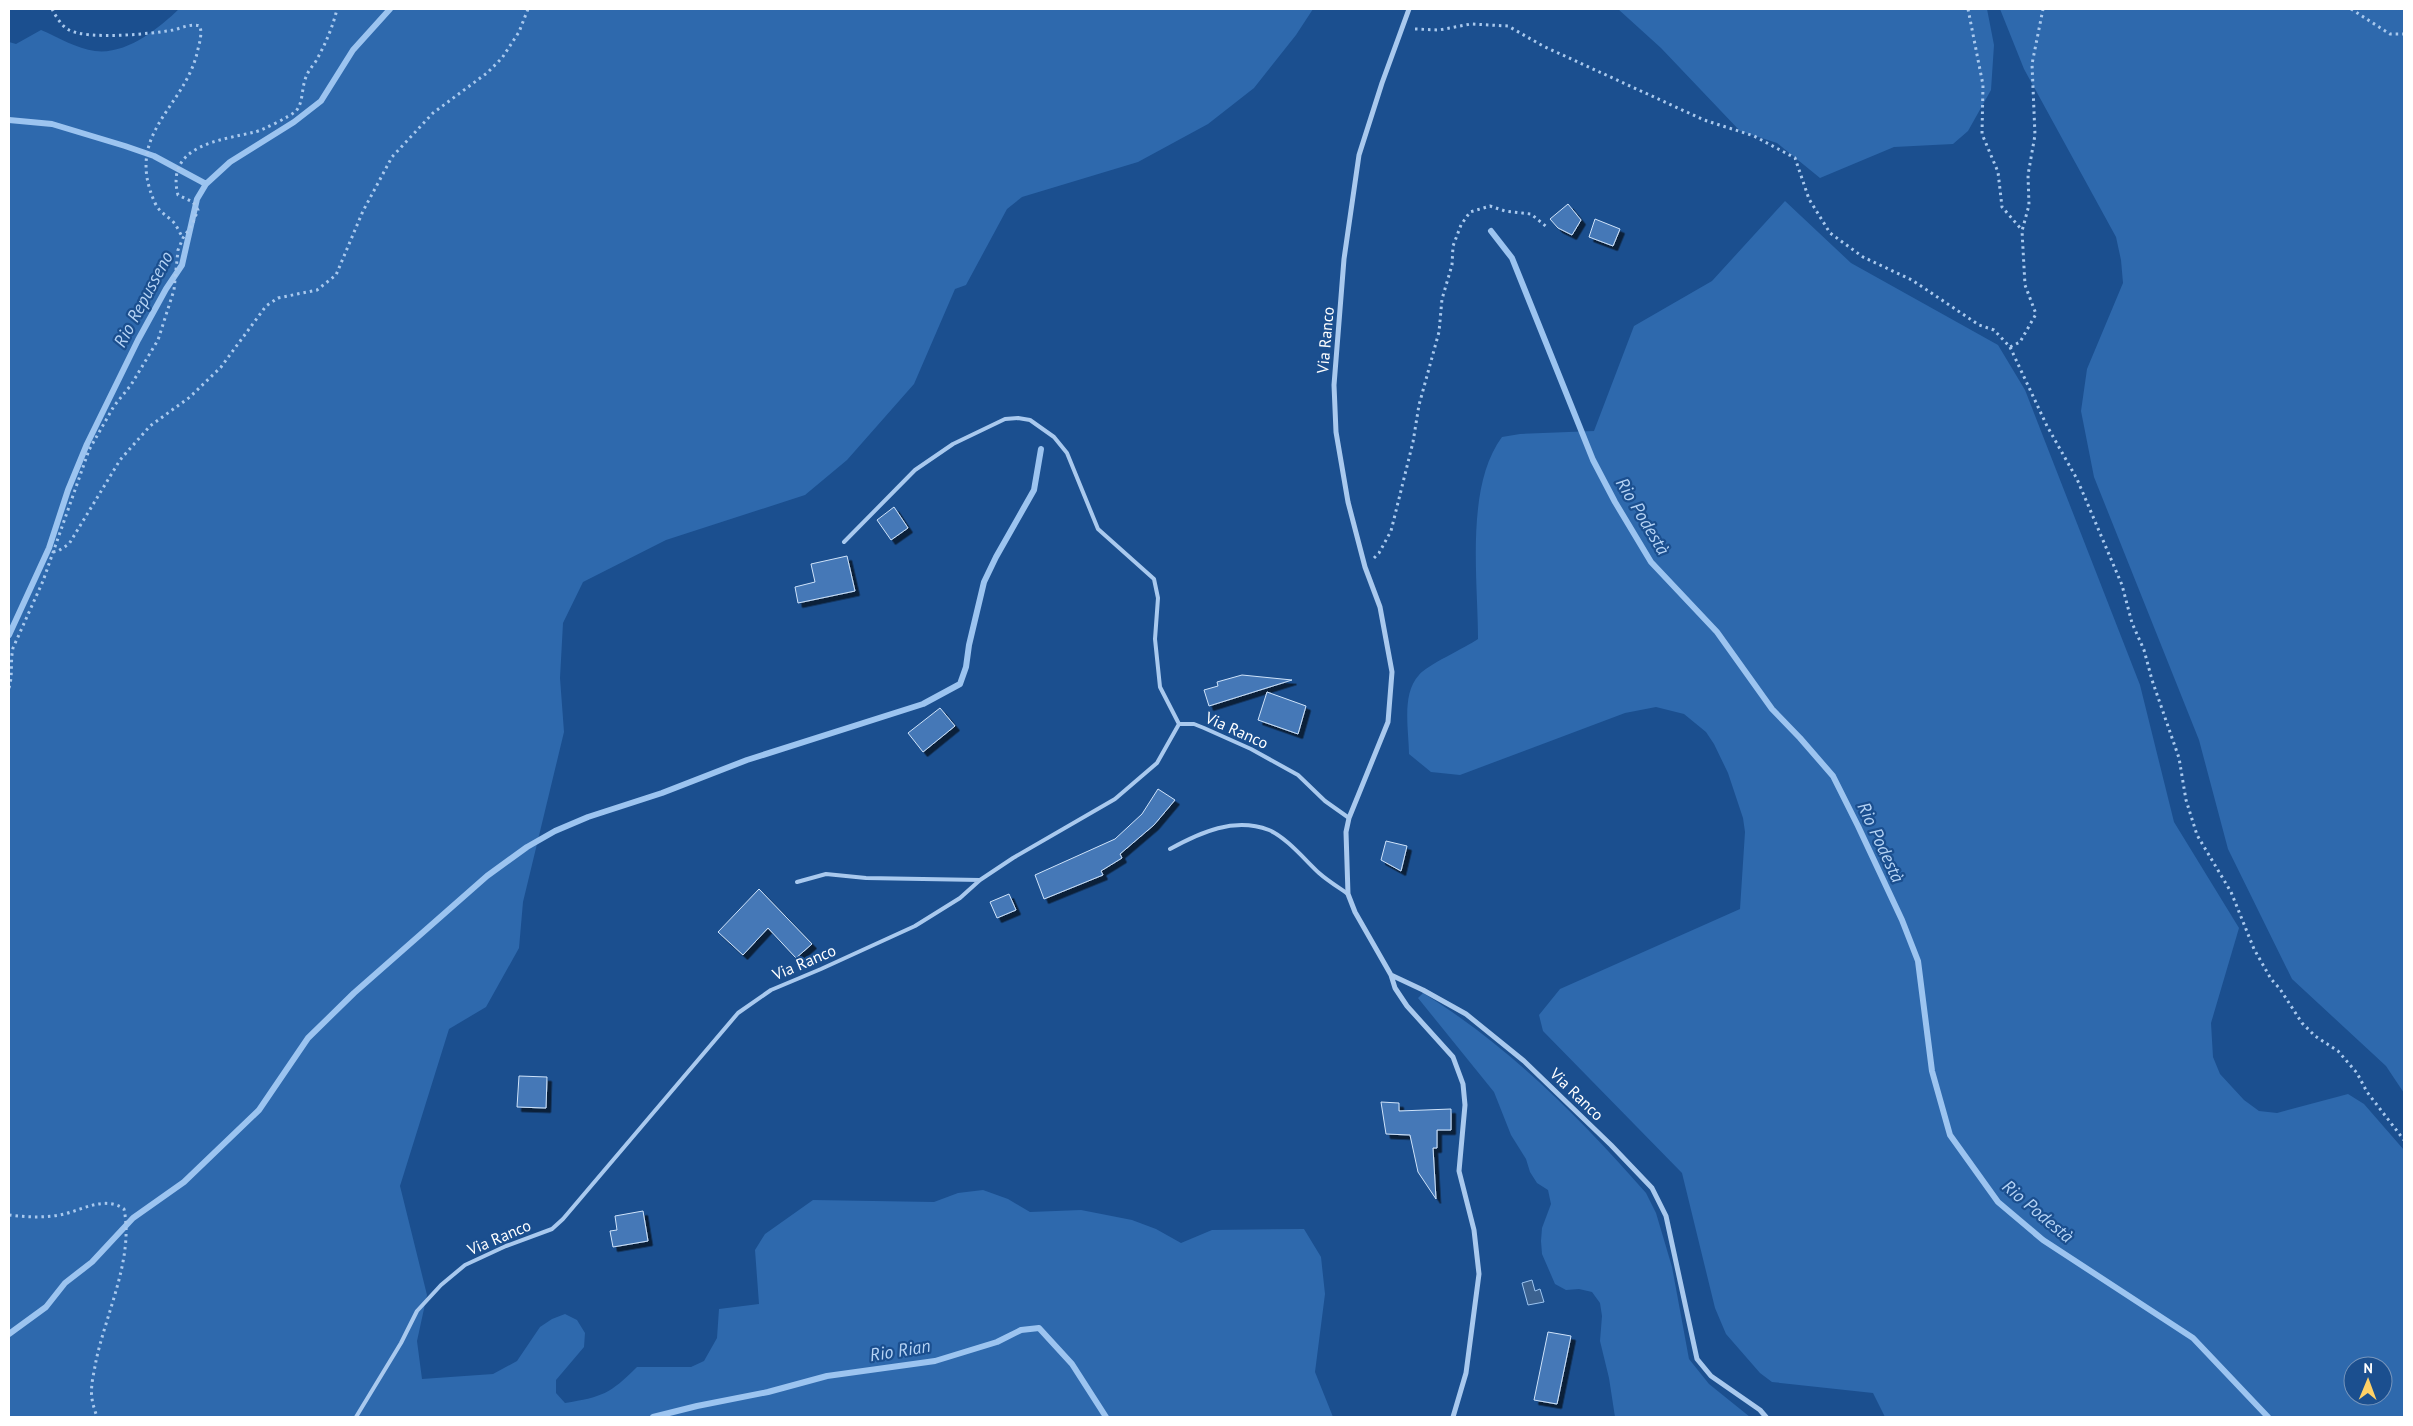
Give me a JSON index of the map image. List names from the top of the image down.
{
  "streets": {
    "street": ["Via Ranco"]
  },
  "water": ["Rio Repusseno", "Rio Podestà", "Rio Rian"],
  "north": "top"
}
